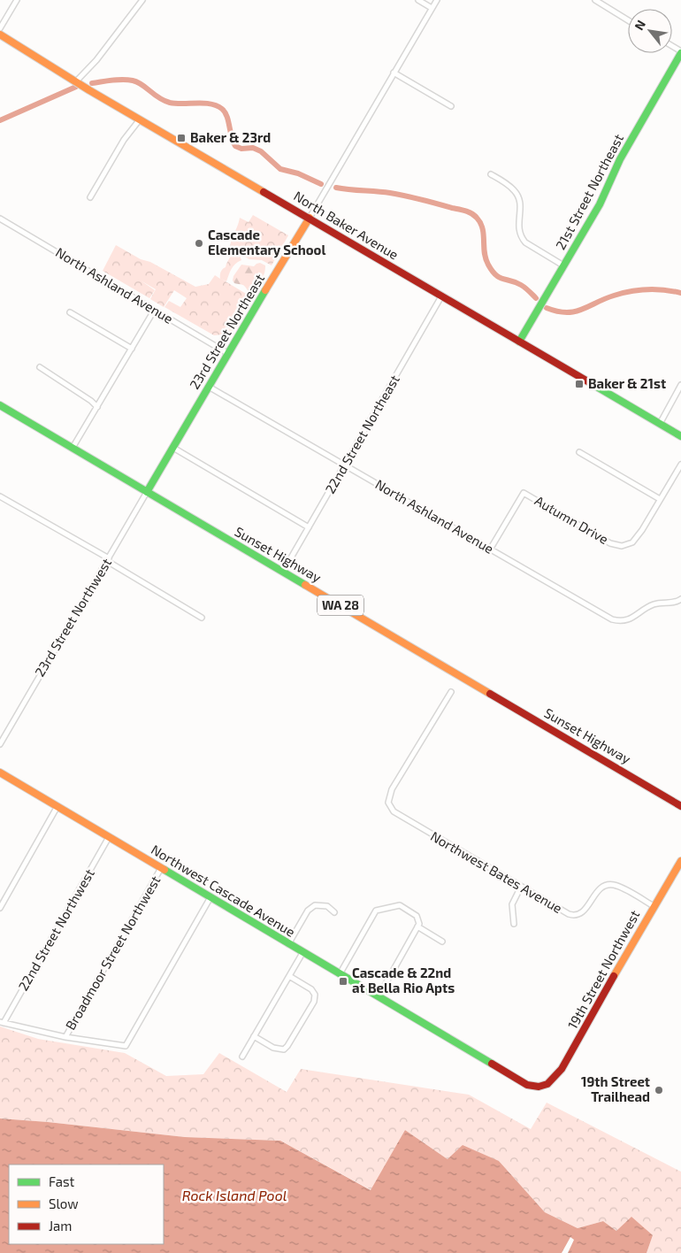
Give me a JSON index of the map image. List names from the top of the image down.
{
  "streets": {
    "main road": [
      "21st Street Northeast",
      "North Baker Avenue",
      "23rd Street Northeast",
      "Sunset Highway",
      "WA 28",
      "Northwest Cascade Avenue",
      "19th Street Northwest"
    ],
    "street": [
      "North Ashland Avenue",
      "22nd Street Northeast",
      "Autumn Drive",
      "23rd Street Northwest",
      "Northwest Bates Avenue",
      "22nd Street Northwest",
      "Broadmoor Street Northwest"
    ]
  },
  "crossings": [
    ["21st Street Northeast", "North Baker Avenue"],
    ["North Baker Avenue", "23rd Street Northeast"],
    ["North Baker Avenue", "22nd Street Northeast"],
    ["North Ashland Avenue", "23rd Street Northeast"],
    ["North Ashland Avenue", "22nd Street Northeast"],
    ["North Ashland Avenue", "Autumn Drive"],
    ["23rd Street Northeast", "Sunset Highway"],
    ["23rd Street Northeast", "23rd Street Northwest"],
    ["22nd Street Northeast", "Sunset Highway"],
    ["Sunset Highway", "23rd Street Northwest"],
    ["Northwest Bates Avenue", "19th Street Northwest"],
    ["Northwest Cascade Avenue", "22nd Street Northwest"],
    ["Northwest Cascade Avenue", "Broadmoor Street Northwest"],
    ["Northwest Cascade Avenue", "19th Street Northwest"]
  ],
  "water": ["Rock Island Pool"],
  "places": {
    "transit": ["Baker & 23rd", "Baker & 21st", "Cascade & 22nd at Bella Rio Apts"],
    "other": ["Cascade Elementary School", "19th Street Trailhead"]
  },
  "legend": ["Fast", "Slow", "Jam"],
  "north": "top left"
}
